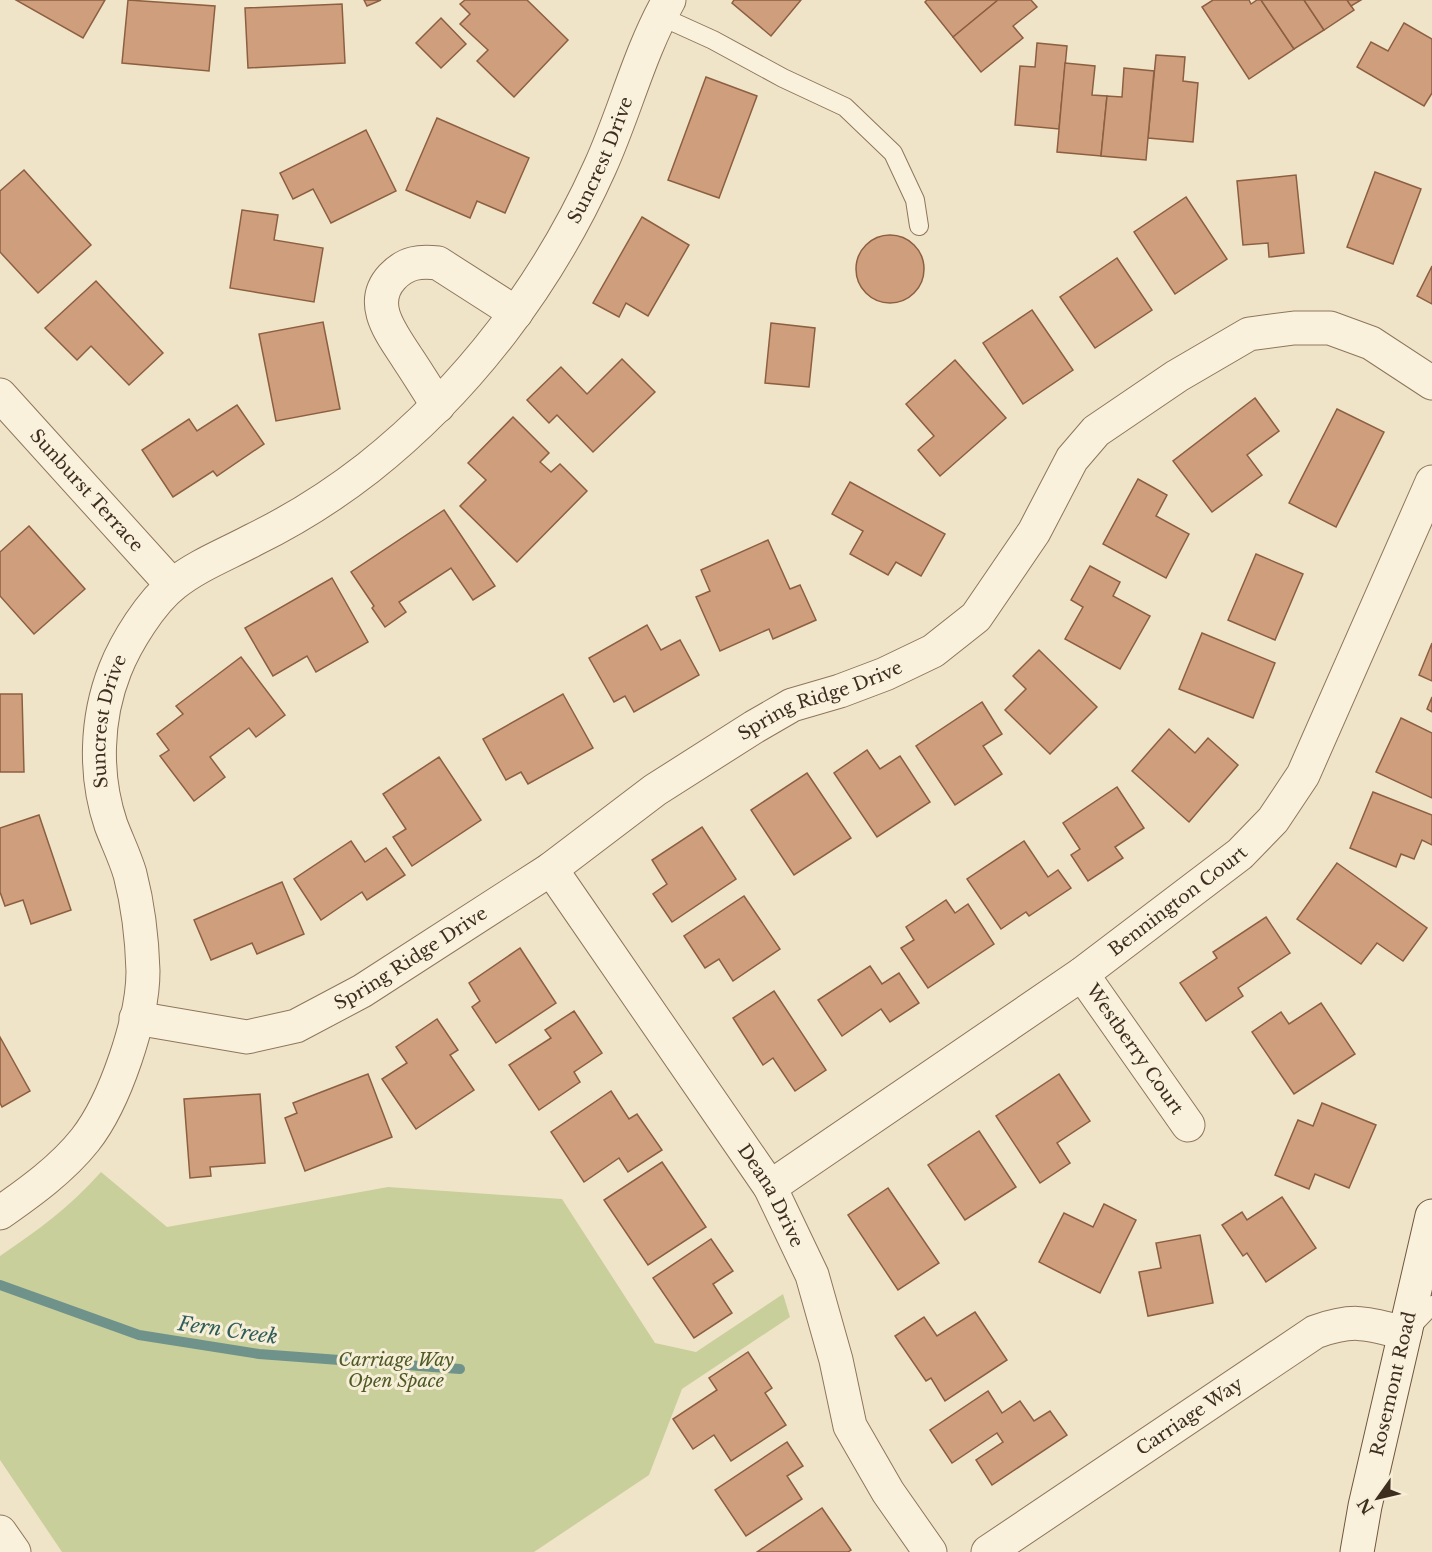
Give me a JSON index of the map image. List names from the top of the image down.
{
  "streets": {
    "street": [
      "Suncrest Drive",
      "Sunburst Terrace",
      "Spring Ridge Drive",
      "Bennington Court",
      "Westberry Court",
      "Deana Drive",
      "Rosemont Road",
      "Carriage Way"
    ]
  },
  "crossings": [
    ["Suncrest Drive", "Sunburst Terrace"],
    ["Suncrest Drive", "Spring Ridge Drive"],
    ["Spring Ridge Drive", "Deana Drive"],
    ["Bennington Court", "Westberry Court"],
    ["Bennington Court", "Deana Drive"],
    ["Rosemont Road", "Carriage Way"]
  ],
  "water": ["Fern Creek"],
  "parks": ["Carriage Way Open Space"],
  "north": "bottom left"
}
